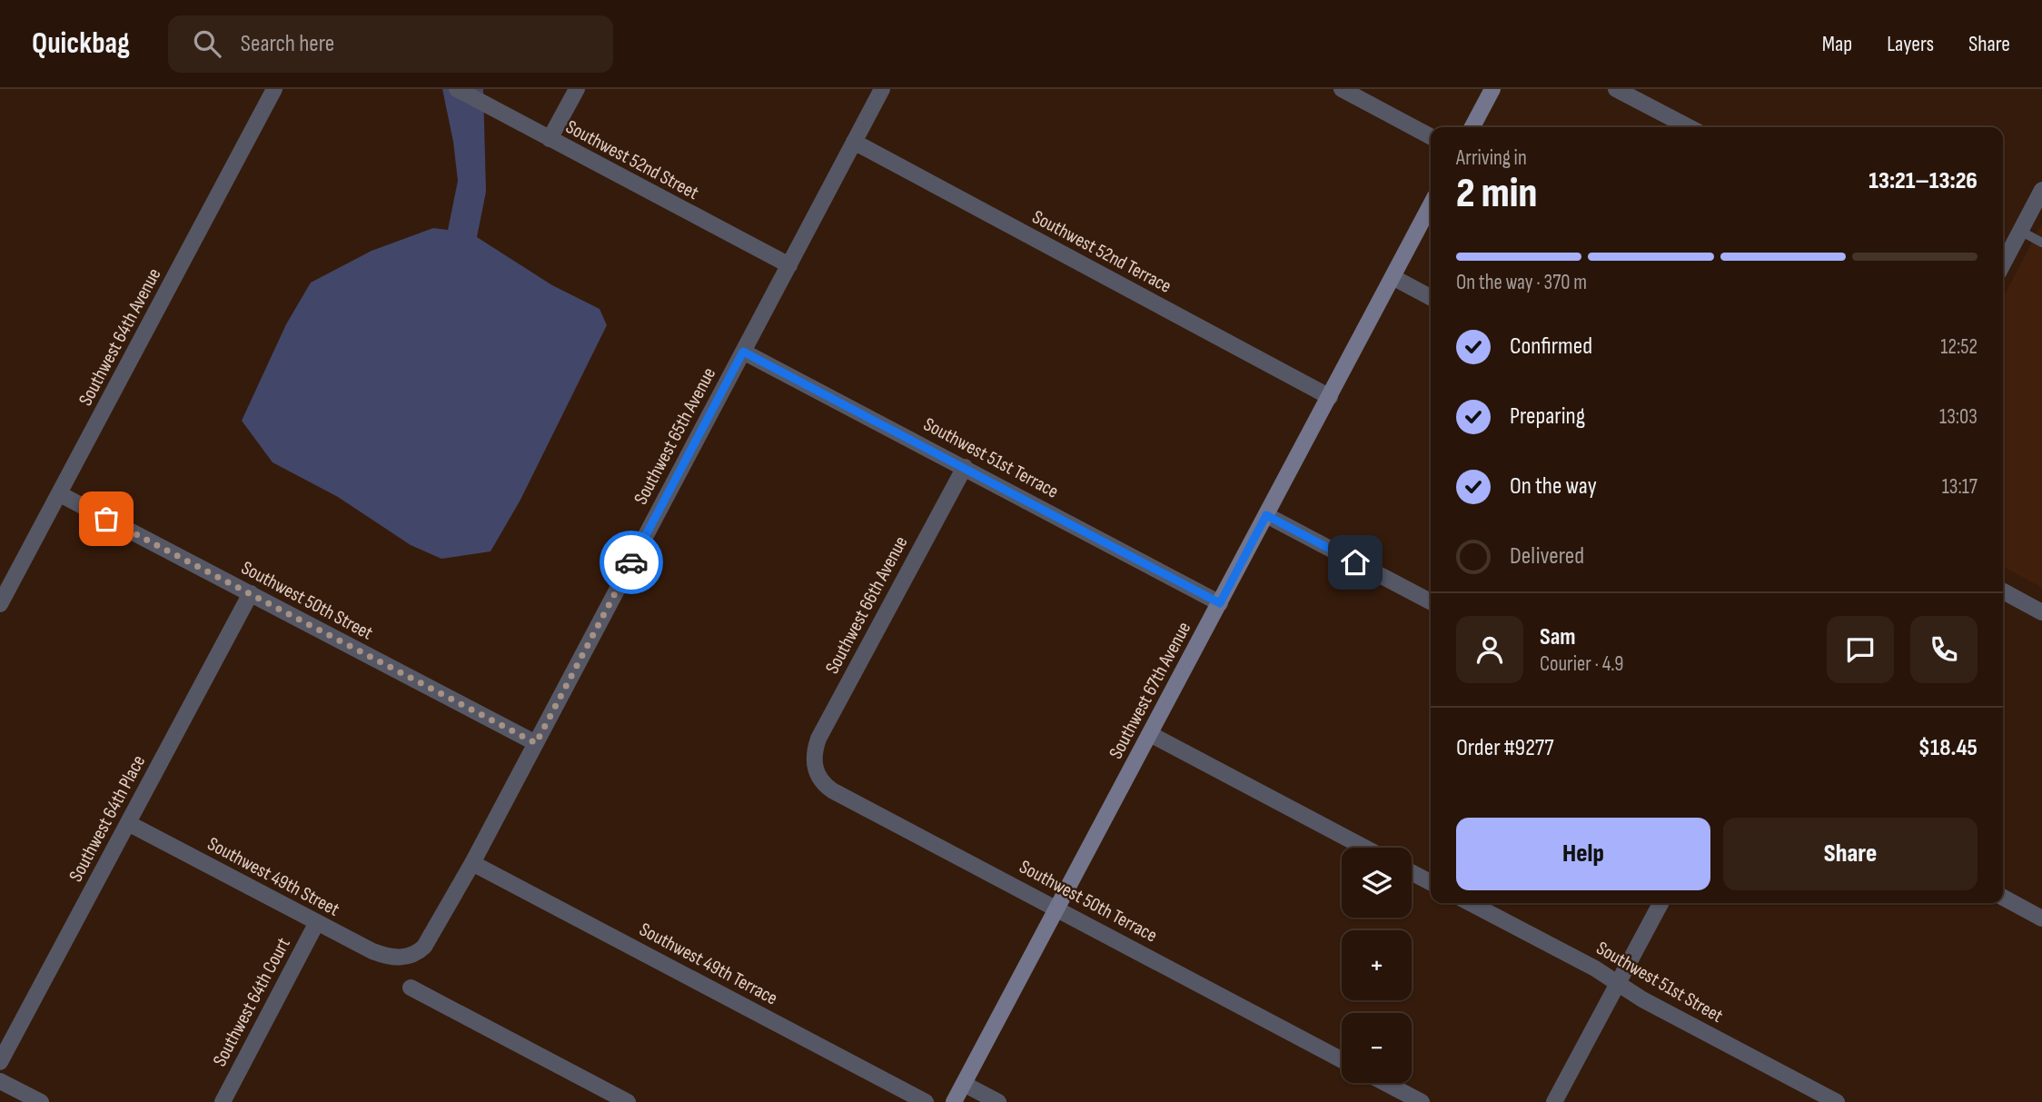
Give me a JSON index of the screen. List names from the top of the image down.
{
  "streets": {
    "main road": ["Southwest 67th Avenue"],
    "street": [
      "Southwest 52nd Street",
      "Southwest 52nd Terrace",
      "Southwest 64th Avenue",
      "Southwest 65th Avenue",
      "Southwest 51st Terrace",
      "Southwest 50th Street",
      "Southwest 66th Avenue",
      "Southwest 64th Place",
      "Southwest 49th Street",
      "Southwest 50th Terrace",
      "Southwest 49th Terrace",
      "Southwest 51st Street",
      "Southwest 64th Court"
    ]
  },
  "crossings": [
    ["Southwest 52nd Street", "Southwest 65th Avenue"],
    ["Southwest 52nd Terrace", "Southwest 65th Avenue"],
    ["Southwest 52nd Terrace", "Southwest 67th Avenue"],
    ["Southwest 64th Avenue", "Southwest 50th Street"],
    ["Southwest 65th Avenue", "Southwest 51st Terrace"],
    ["Southwest 65th Avenue", "Southwest 50th Street"],
    ["Southwest 65th Avenue", "Southwest 49th Street"],
    ["Southwest 65th Avenue", "Southwest 49th Terrace"],
    ["Southwest 51st Terrace", "Southwest 66th Avenue"],
    ["Southwest 51st Terrace", "Southwest 67th Avenue"],
    ["Southwest 50th Street", "Southwest 64th Place"],
    ["Southwest 66th Avenue", "Southwest 50th Terrace"],
    ["Southwest 67th Avenue", "Southwest 50th Terrace"],
    ["Southwest 64th Place", "Southwest 49th Street"],
    ["Southwest 49th Street", "Southwest 64th Court"]
  ],
  "page": {
    "header": "Quickbag",
    "search": "Search here",
    "nav": ["Map", "Layers", "Share"],
    "heading": ["2 min", "Arriving in", "13:21–13:26"],
    "panel": [
      "Sam",
      "Courier · 4.9",
      "Order #9277",
      "$18.45"
    ],
    "bar": "On the way · 370 m",
    "list": [
      ["Confirmed", "12:52"],
      ["Preparing", "13:03"],
      ["On the way", "13:17"],
      "Delivered"
    ],
    "buttons": ["Help", "Share"],
    "map_buttons": ["+", "−"]
  }
}
